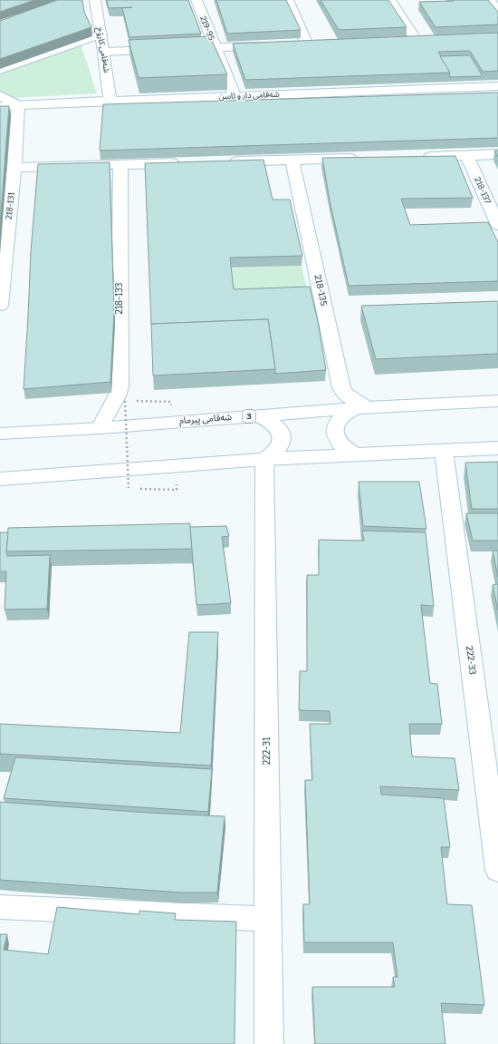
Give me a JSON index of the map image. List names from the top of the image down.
{
  "streets": {
    "main road": [
      "219-95",
      "شەقامی کارۆخ",
      "شەقامی دار و ئاسن",
      "218-137",
      "218-131",
      "218-135",
      "218-133",
      "3",
      "شەقامی پیرمام",
      "222-33",
      "222-31"
    ]
  },
  "crossings": [
    ["219-95", "شەقامی دار و ئاسن"],
    ["شەقامی کارۆخ", "شەقامی دار و ئاسن"],
    ["شەقامی دار و ئاسن", "218-131"],
    ["218-135", "شەقامی پیرمام"],
    ["218-133", "شەقامی پیرمام"]
  ]
}
